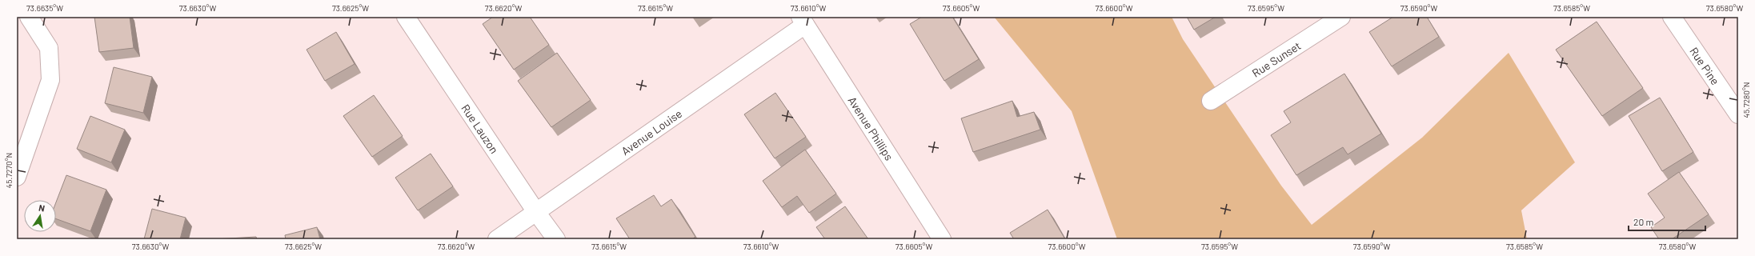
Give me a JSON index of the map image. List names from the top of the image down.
{
  "streets": {
    "street": [
      "Rue Sunset",
      "Rue Pine",
      "Rue Lauzon",
      "Avenue Phillips",
      "Avenue Louise"
    ]
  },
  "crossings": [
    ["Rue Lauzon", "Avenue Louise"],
    ["Avenue Phillips", "Avenue Louise"]
  ],
  "scale_bar": "20 m",
  "north": "top",
  "coordinates": [
    "73.6635°W",
    "73.6630°W",
    "73.6625°W",
    "73.6620°W",
    "73.6615°W",
    "73.6610°W",
    "73.6605°W",
    "73.6600°W",
    "73.6595°W",
    "73.6590°W",
    "73.6585°W",
    "73.6580°W",
    "45.7280°N",
    "45.7270°N"
  ]
}
